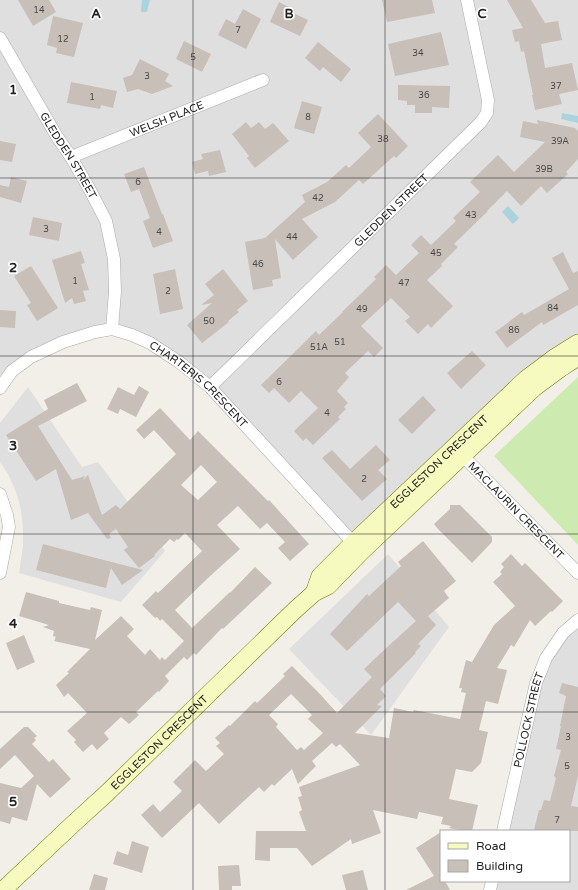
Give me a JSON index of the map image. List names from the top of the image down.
{
  "streets": {
    "street": [
      "WELSH PLACE",
      "GLEDDEN STREET",
      "CHARTERIS CRESCENT",
      "EGGLESTON CRESCENT",
      "MACLAURIN CRESCENT",
      "POLLOCK STREET"
    ]
  },
  "crossings": [
    ["WELSH PLACE", "GLEDDEN STREET"],
    ["GLEDDEN STREET", "CHARTERIS CRESCENT"],
    ["CHARTERIS CRESCENT", "EGGLESTON CRESCENT"],
    ["EGGLESTON CRESCENT", "MACLAURIN CRESCENT"]
  ],
  "house_numbers": [
    "14",
    "7",
    "12",
    "34",
    "5",
    "3",
    "37",
    "36",
    "1",
    "8",
    "38",
    "39A",
    "39B",
    "6",
    "42",
    "43",
    "3",
    "4",
    "44",
    "45",
    "46",
    "1",
    "47",
    "2",
    "84",
    "49",
    "50",
    "86",
    "51",
    "51A",
    "6",
    "4",
    "2",
    "3",
    "5",
    "7"
  ],
  "legend": ["Road", "Building"],
  "grid": {
    "columns": ["A", "B", "C"],
    "rows": [
      "1",
      "2",
      "3",
      "4",
      "5"
    ]
  }
}
